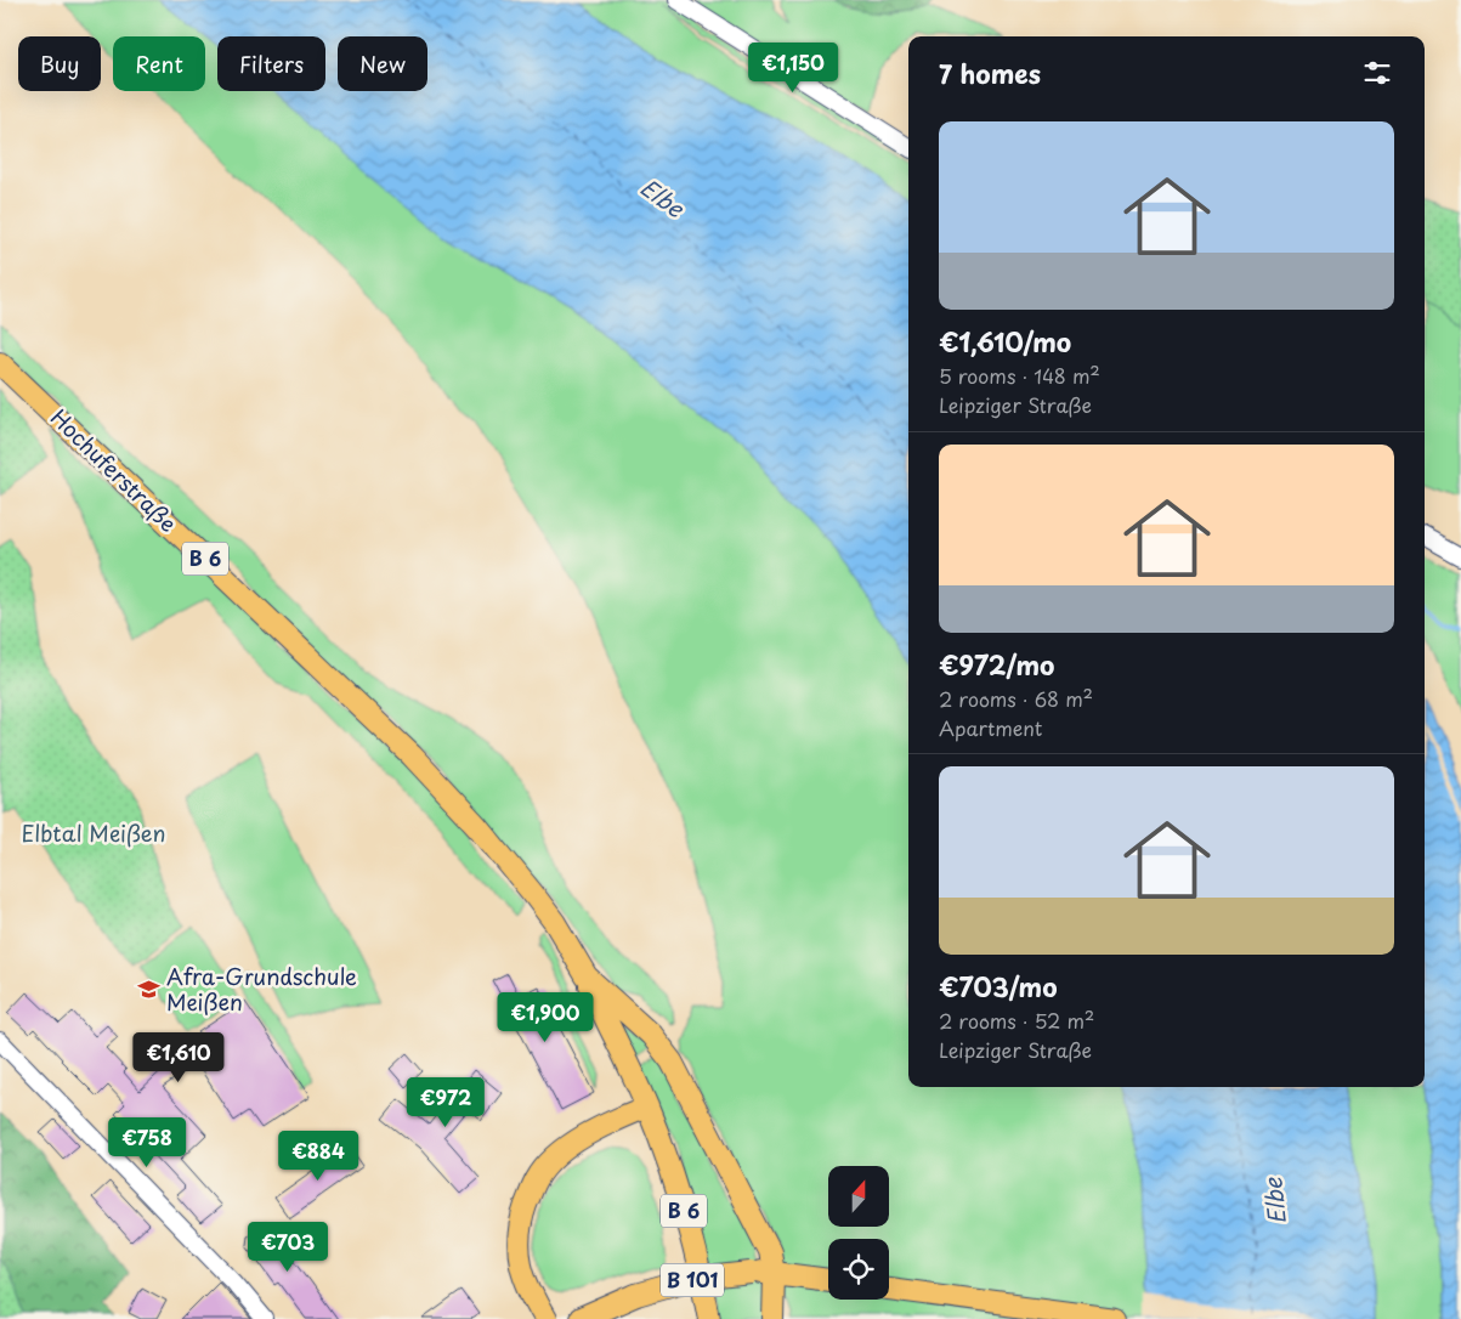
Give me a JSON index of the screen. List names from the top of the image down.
{
  "streets": {
    "main road": ["Hochuferstraße", "B 6", "B 101"]
  },
  "crossings": [
    ["Hochuferstraße", "B 6"]
  ],
  "water": ["Elbe"],
  "parks": ["Elbtal Meißen"],
  "places": {
    "school or university": ["Afra-Grundschule Meißen"]
  },
  "north": "top",
  "page": {
    "chip": [
      "Buy",
      "Rent",
      "Filters",
      "New"
    ],
    "heading": "7 homes",
    "price": [
      "€1,150",
      "€1,900",
      "€1,610",
      "€972",
      "€758",
      "€884",
      "€703"
    ],
    "list": [
      {
        "name": "€1,610/mo",
        "note": "5 rooms · 148 m² · Leipziger Straße"
      },
      {
        "name": "€972/mo",
        "note": "2 rooms · 68 m² · Apartment"
      },
      {
        "name": "€703/mo",
        "note": "2 rooms · 52 m² · Leipziger Straße"
      }
    ]
  }
}
